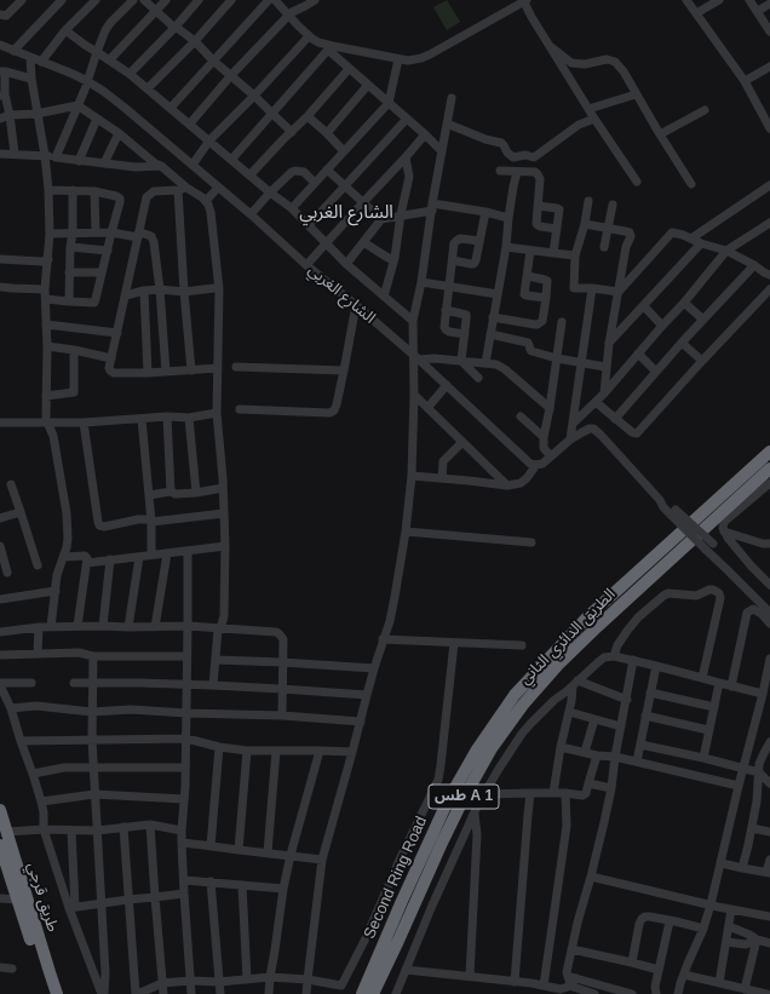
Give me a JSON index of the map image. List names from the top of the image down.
{
  "streets": {
    "highway": [
      "الطريق الدائري الثاني",
      "طس A 1",
      "Second Ring Road",
      "طريق قرجي"
    ],
    "street": ["الشارع الغربي"]
  },
  "crossings": [
    ["الطريق الدائري الثاني", "Second Ring Road"]
  ],
  "districts": ["الشارع الغربي"]
}
